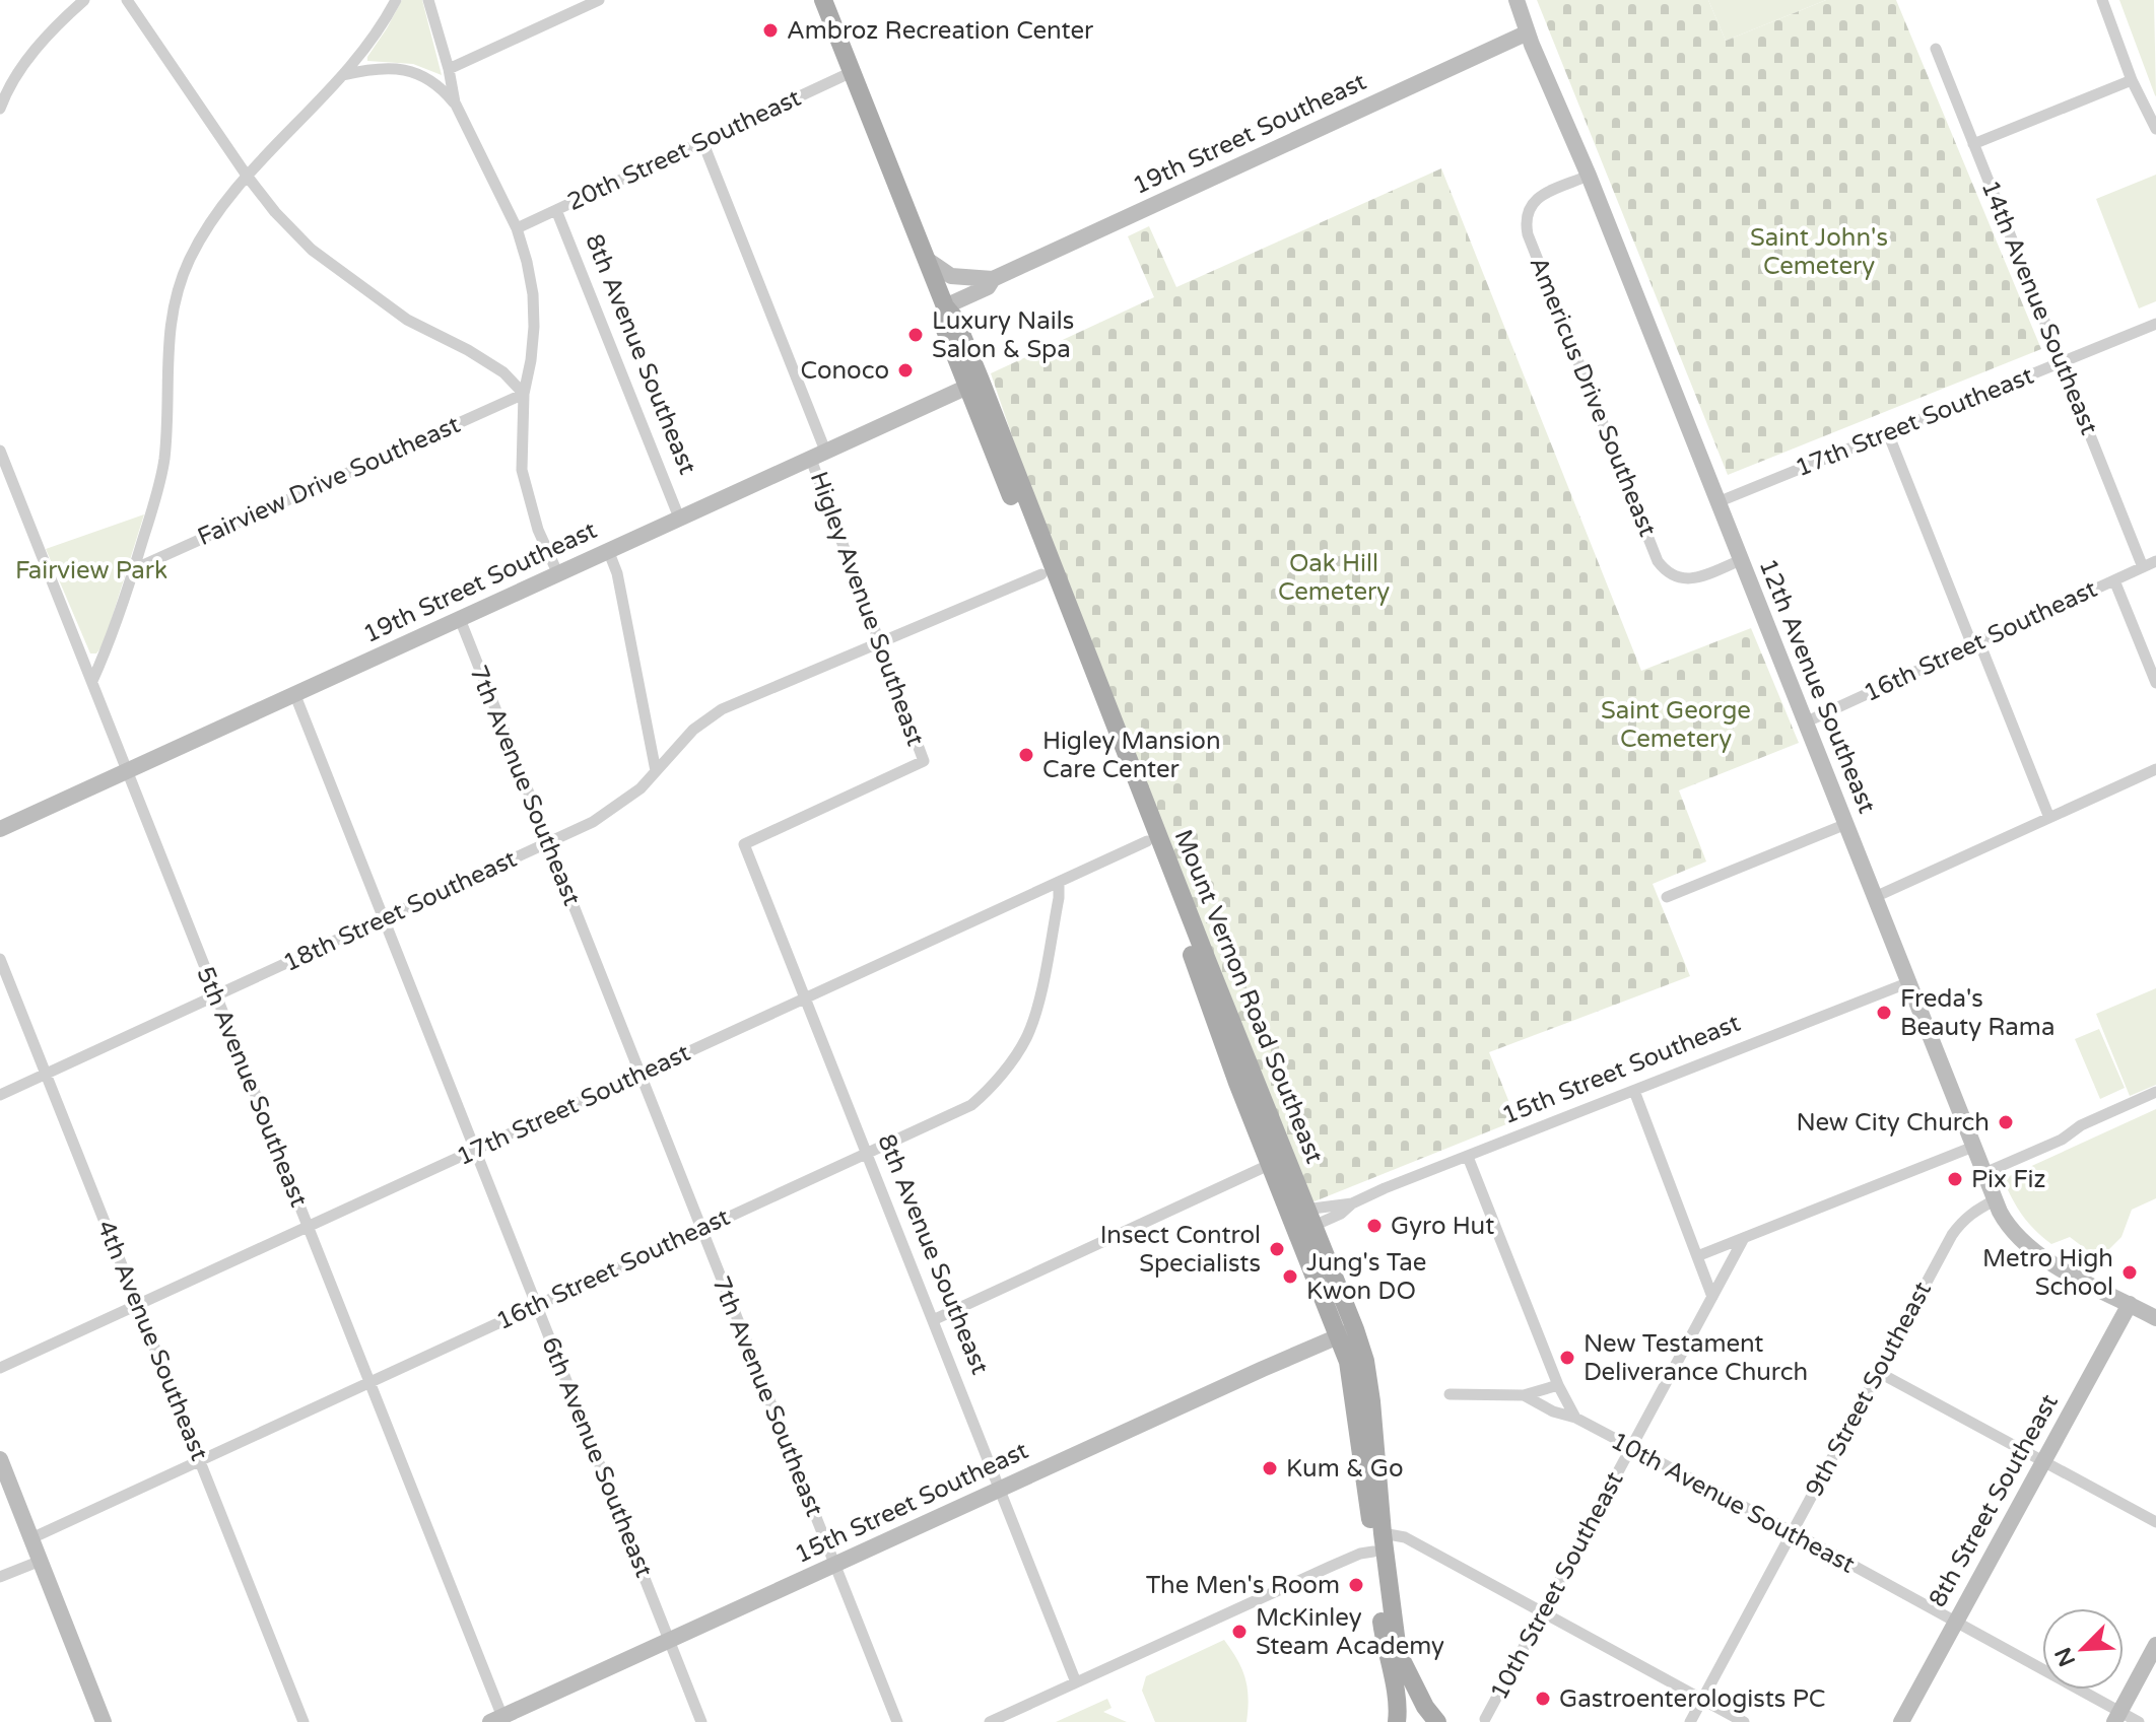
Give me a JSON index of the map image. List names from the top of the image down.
{
  "streets": {
    "main road": [
      "19th Street Southeast",
      "12th Avenue Southeast",
      "Mount Vernon Road Southeast",
      "15th Street Southeast",
      "8th Street Southeast"
    ],
    "street": [
      "20th Street Southeast",
      "14th Avenue Southeast",
      "8th Avenue Southeast",
      "Americus Drive Southeast",
      "17th Street Southeast",
      "Fairview Drive Southeast",
      "Higley Avenue Southeast",
      "16th Street Southeast",
      "7th Avenue Southeast",
      "18th Street Southeast",
      "5th Avenue Southeast",
      "4th Avenue Southeast",
      "9th Street Southeast",
      "6th Avenue Southeast",
      "10th Avenue Southeast",
      "10th Street Southeast"
    ]
  },
  "crossings": [
    ["19th Street Southeast", "8th Avenue Southeast"],
    ["19th Street Southeast", "Higley Avenue Southeast"],
    ["19th Street Southeast", "12th Avenue Southeast"],
    ["19th Street Southeast", "7th Avenue Southeast"],
    ["19th Street Southeast", "Mount Vernon Road Southeast"],
    ["19th Street Southeast", "5th Avenue Southeast"],
    ["19th Street Southeast", "6th Avenue Southeast"],
    ["20th Street Southeast", "8th Avenue Southeast"],
    ["20th Street Southeast", "Higley Avenue Southeast"],
    ["20th Street Southeast", "Mount Vernon Road Southeast"],
    ["14th Avenue Southeast", "17th Street Southeast"],
    ["14th Avenue Southeast", "16th Street Southeast"],
    ["8th Avenue Southeast", "17th Street Southeast"],
    ["8th Avenue Southeast", "Higley Avenue Southeast"],
    ["8th Avenue Southeast", "16th Street Southeast"],
    ["8th Avenue Southeast", "15th Street Southeast"],
    ["Americus Drive Southeast", "12th Avenue Southeast"],
    ["17th Street Southeast", "16th Street Southeast"],
    ["17th Street Southeast", "12th Avenue Southeast"],
    ["17th Street Southeast", "7th Avenue Southeast"],
    ["17th Street Southeast", "Mount Vernon Road Southeast"],
    ["17th Street Southeast", "5th Avenue Southeast"],
    ["17th Street Southeast", "4th Avenue Southeast"],
    ["17th Street Southeast", "6th Avenue Southeast"],
    ["Higley Avenue Southeast", "18th Street Southeast"],
    ["16th Street Southeast", "12th Avenue Southeast"],
    ["16th Street Southeast", "7th Avenue Southeast"],
    ["16th Street Southeast", "5th Avenue Southeast"],
    ["16th Street Southeast", "4th Avenue Southeast"],
    ["16th Street Southeast", "6th Avenue Southeast"],
    ["12th Avenue Southeast", "15th Street Southeast"],
    ["12th Avenue Southeast", "9th Street Southeast"],
    ["12th Avenue Southeast", "8th Street Southeast"],
    ["7th Avenue Southeast", "18th Street Southeast"],
    ["7th Avenue Southeast", "15th Street Southeast"],
    ["18th Street Southeast", "Mount Vernon Road Southeast"],
    ["18th Street Southeast", "5th Avenue Southeast"],
    ["18th Street Southeast", "4th Avenue Southeast"],
    ["18th Street Southeast", "6th Avenue Southeast"],
    ["Mount Vernon Road Southeast", "15th Street Southeast"],
    ["15th Street Southeast", "5th Avenue Southeast"],
    ["15th Street Southeast", "6th Avenue Southeast"],
    ["9th Street Southeast", "10th Avenue Southeast"],
    ["8th Street Southeast", "10th Avenue Southeast"],
    ["10th Avenue Southeast", "10th Street Southeast"]
  ],
  "parks": [
    "Saint John's Cemetery",
    "Oak Hill Cemetery",
    "Fairview Park",
    "Saint George Cemetery"
  ],
  "places": [
    "Ambroz Recreation Center",
    "Luxury Nails Salon & Spa",
    "Conoco",
    "Higley Mansion Care Center",
    "Freda's Beauty Rama",
    "New City Church",
    "Pix Fiz",
    "Gyro Hut",
    "Insect Control Specialists",
    "Metro High School",
    "Jung's Tae Kwon DO",
    "New Testament Deliverance Church",
    "Kum & Go",
    "The Men's Room",
    "McKinley Steam Academy",
    "Gastroenterologists PC"
  ],
  "north": "bottom left"
}
